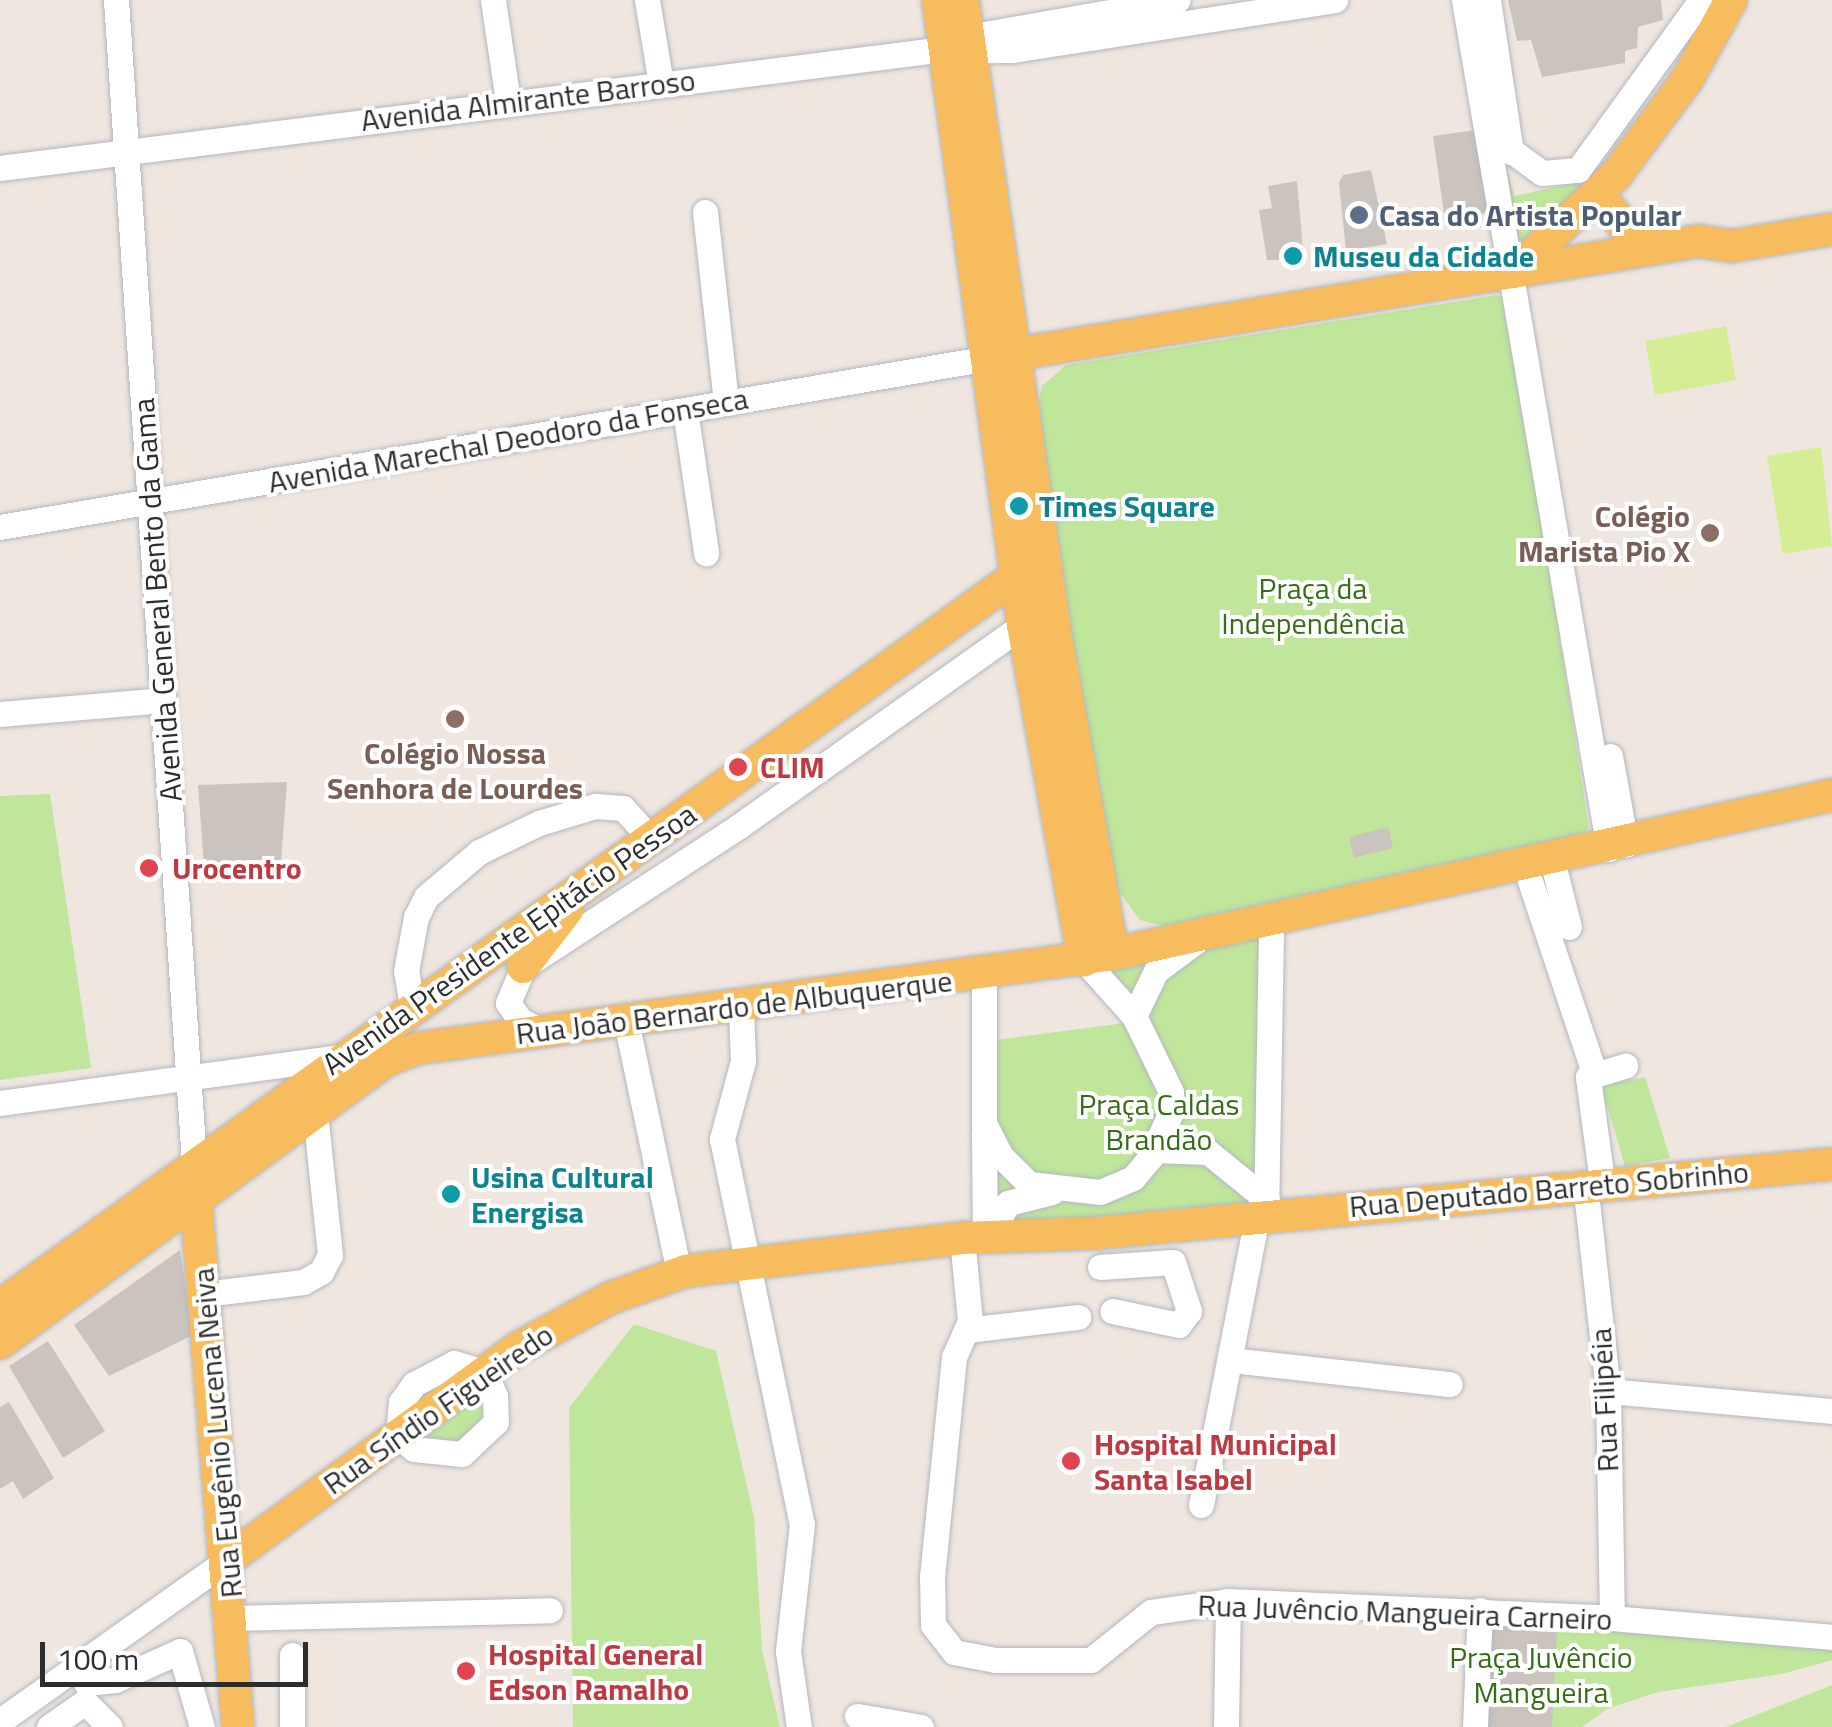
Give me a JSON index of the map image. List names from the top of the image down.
{
  "streets": {
    "main road": [
      "Avenida Presidente Epitácio Pessoa",
      "Rua João Bernardo de Albuquerque",
      "Rua Deputado Barreto Sobrinho",
      "Rua Síndio Figueiredo",
      "Rua Eugênio Lucena Neiva"
    ],
    "street": [
      "Avenida Almirante Barroso",
      "Avenida Marechal Deodoro da Fonseca",
      "Avenida General Bento da Gama",
      "Rua Filipéia",
      "Rua Juvêncio Mangueira Carneiro"
    ]
  },
  "crossings": [
    ["Avenida Almirante Barroso", "Avenida General Bento da Gama"],
    ["Avenida Marechal Deodoro da Fonseca", "Avenida General Bento da Gama"],
    ["Avenida General Bento da Gama", "Avenida Presidente Epitácio Pessoa"],
    ["Avenida General Bento da Gama", "Rua Eugênio Lucena Neiva"],
    ["Avenida Presidente Epitácio Pessoa", "Rua João Bernardo de Albuquerque"],
    ["Avenida Presidente Epitácio Pessoa", "Rua Eugênio Lucena Neiva"],
    ["Rua Deputado Barreto Sobrinho", "Rua Filipéia"],
    ["Rua Filipéia", "Rua Juvêncio Mangueira Carneiro"],
    ["Rua Síndio Figueiredo", "Rua Eugênio Lucena Neiva"],
    ["Rua Síndio Figueiredo", "Rua Juvêncio Mangueira Carneiro"]
  ],
  "parks": ["Praça da Independência", "Praça Caldas Brandão", "Praça Juvêncio Mangueira"],
  "places": [
    "Casa do Artista Popular",
    "Museu da Cidade",
    "Times Square",
    "Colégio Marista Pio X",
    "Colégio Nossa Senhora de Lourdes",
    "CLIM",
    "Urocentro",
    "Usina Cultural Energisa",
    "Hospital Municipal Santa Isabel",
    "Hospital General Edson Ramalho"
  ],
  "scale_bar": "100 m"
}
